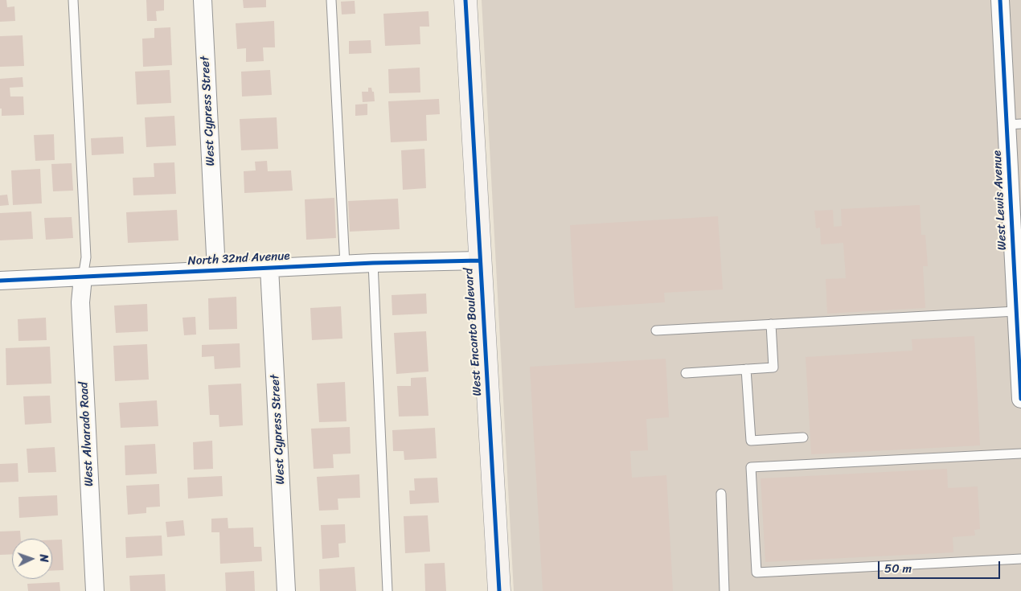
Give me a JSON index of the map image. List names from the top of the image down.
{
  "streets": {
    "street": [
      "West Cypress Street",
      "West Lewis Avenue",
      "North 32nd Avenue",
      "West Encanto Boulevard",
      "West Alvarado Road"
    ]
  },
  "crossings": [
    ["West Cypress Street", "North 32nd Avenue"],
    ["North 32nd Avenue", "West Encanto Boulevard"],
    ["North 32nd Avenue", "West Alvarado Road"]
  ],
  "scale_bar": "50 m",
  "north": "right"
}
